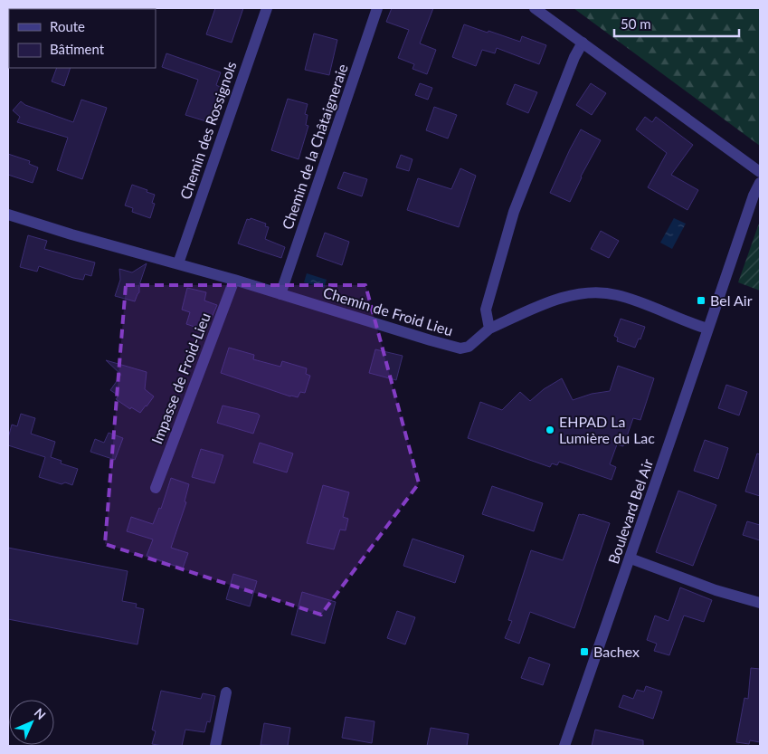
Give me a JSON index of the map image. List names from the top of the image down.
{
  "streets": {
    "street": [
      "Chemin des Rossignols",
      "Chemin de la Châtaigneraie",
      "Chemin de Froid Lieu",
      "Impasse de Froid-Lieu",
      "Boulevard Bel Air"
    ]
  },
  "crossings": [
    ["Chemin des Rossignols", "Chemin de Froid Lieu"],
    ["Chemin de la Châtaigneraie", "Chemin de Froid Lieu"],
    ["Chemin de Froid Lieu", "Impasse de Froid-Lieu"]
  ],
  "places": {
    "transit": ["Bel Air", "Bachex"],
    "other": ["EHPAD La Lumière du Lac"]
  },
  "legend": ["Route", "Bâtiment"],
  "scale_bar": "50 m",
  "north": "top right"
}
